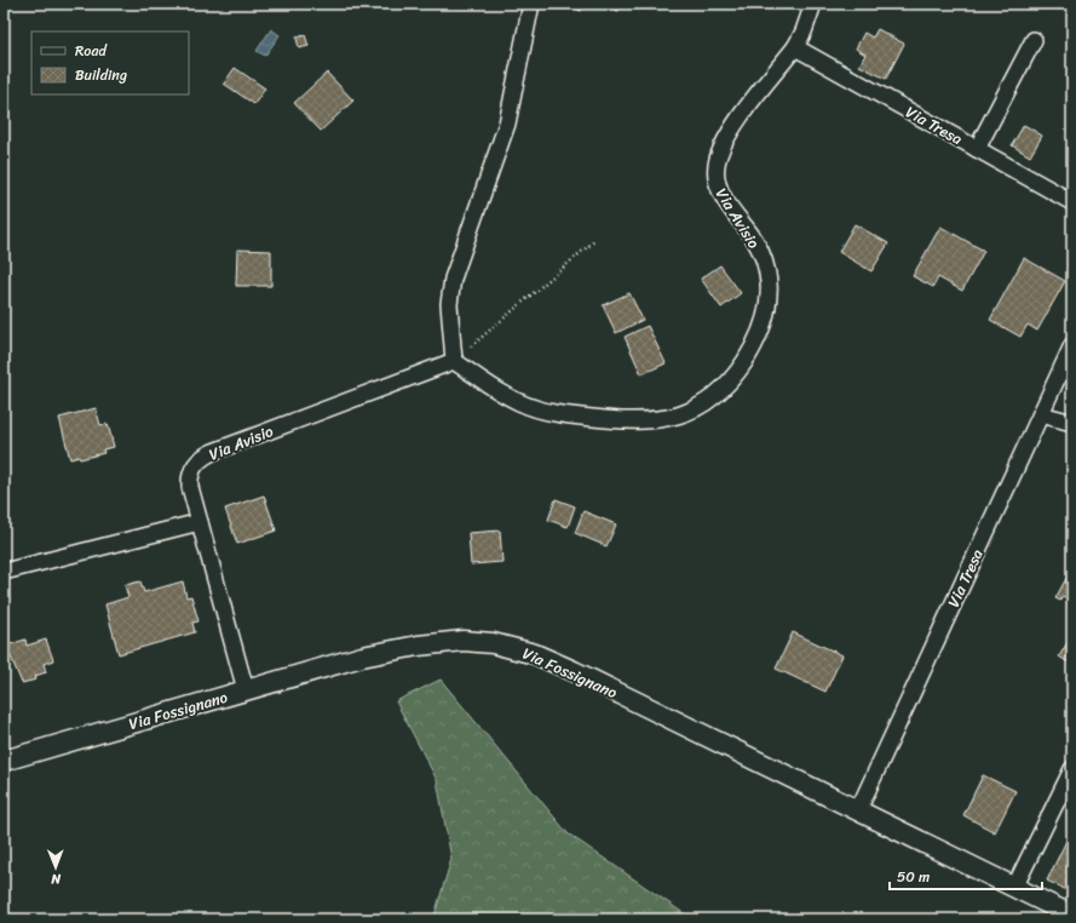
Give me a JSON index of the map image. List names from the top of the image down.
{
  "streets": {
    "street": ["Via Tresa", "Via Avisio", "Via Fossignano"]
  },
  "crossings": [
    ["Via Tresa", "Via Avisio"],
    ["Via Tresa", "Via Fossignano"],
    ["Via Avisio", "Via Fossignano"]
  ],
  "legend": ["Road", "Building"],
  "scale_bar": "50 m",
  "north": "bottom"
}
